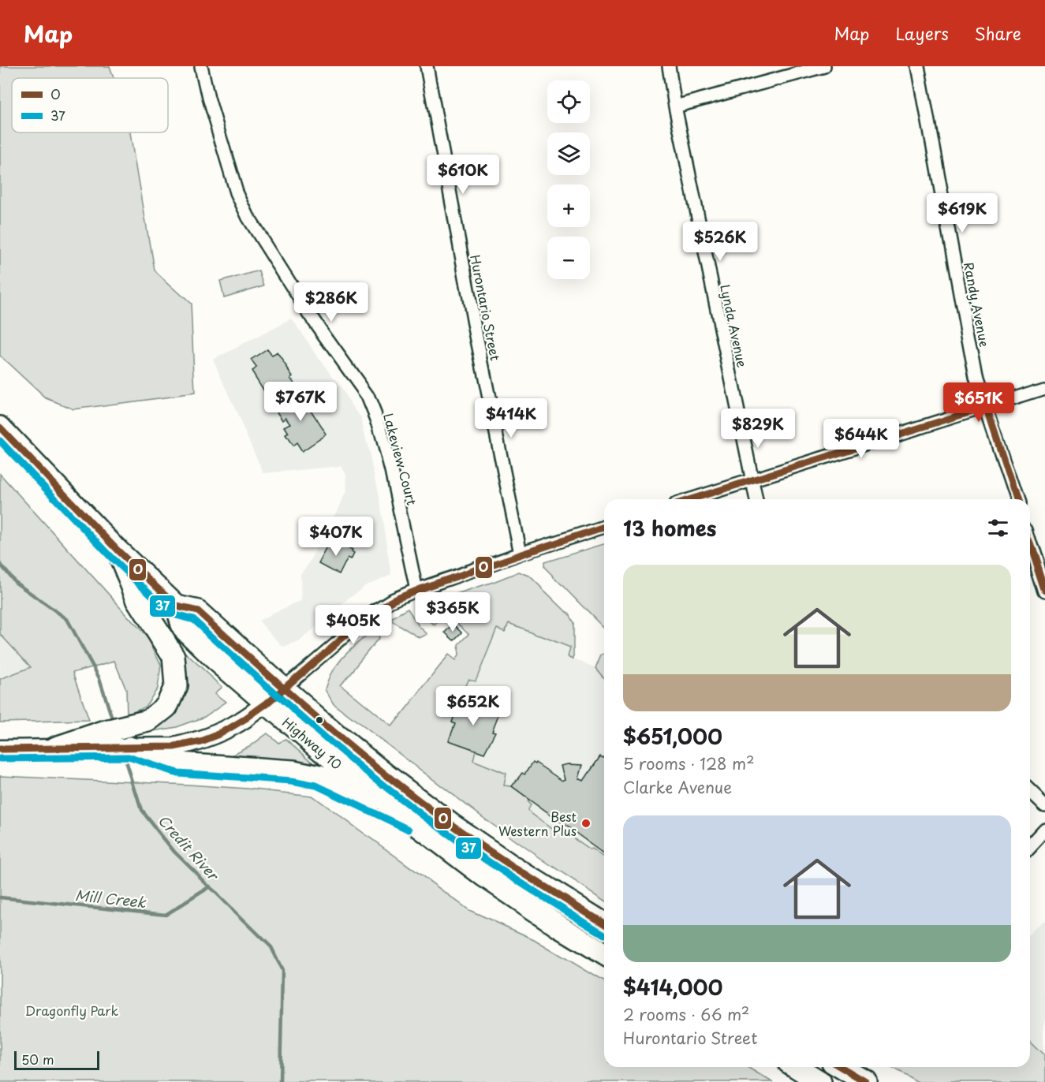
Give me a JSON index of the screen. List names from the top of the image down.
{
  "streets": {
    "highway": ["Highway 10"],
    "street": [
      "Randy Avenue",
      "Hurontario Street",
      "Lynda Avenue",
      "Lakeview Court"
    ]
  },
  "water": ["Credit River", "Mill Creek"],
  "parks": ["Dragonfly Park"],
  "places": ["Best Western Plus"],
  "lines": ["transit line O", "transit line 37"],
  "legend": ["O", "37"],
  "scale_bar": "50 m",
  "page": {
    "header": "Map",
    "nav": ["Map", "Layers", "Share"],
    "map_buttons": ["+", "−"],
    "price": [
      "$610K",
      "$619K",
      "$526K",
      "$286K",
      "$767K",
      "$651K",
      "$414K",
      "$829K",
      "$644K",
      "$407K",
      "$365K",
      "$405K",
      "$652K"
    ],
    "heading": "13 homes",
    "list": [
      {
        "name": "$651,000",
        "note": "5 rooms · 128 m² · Clarke Avenue"
      },
      {
        "name": "$414,000",
        "note": "2 rooms · 66 m² · Hurontario Street"
      }
    ],
    "scale": "50 m"
  }
}
